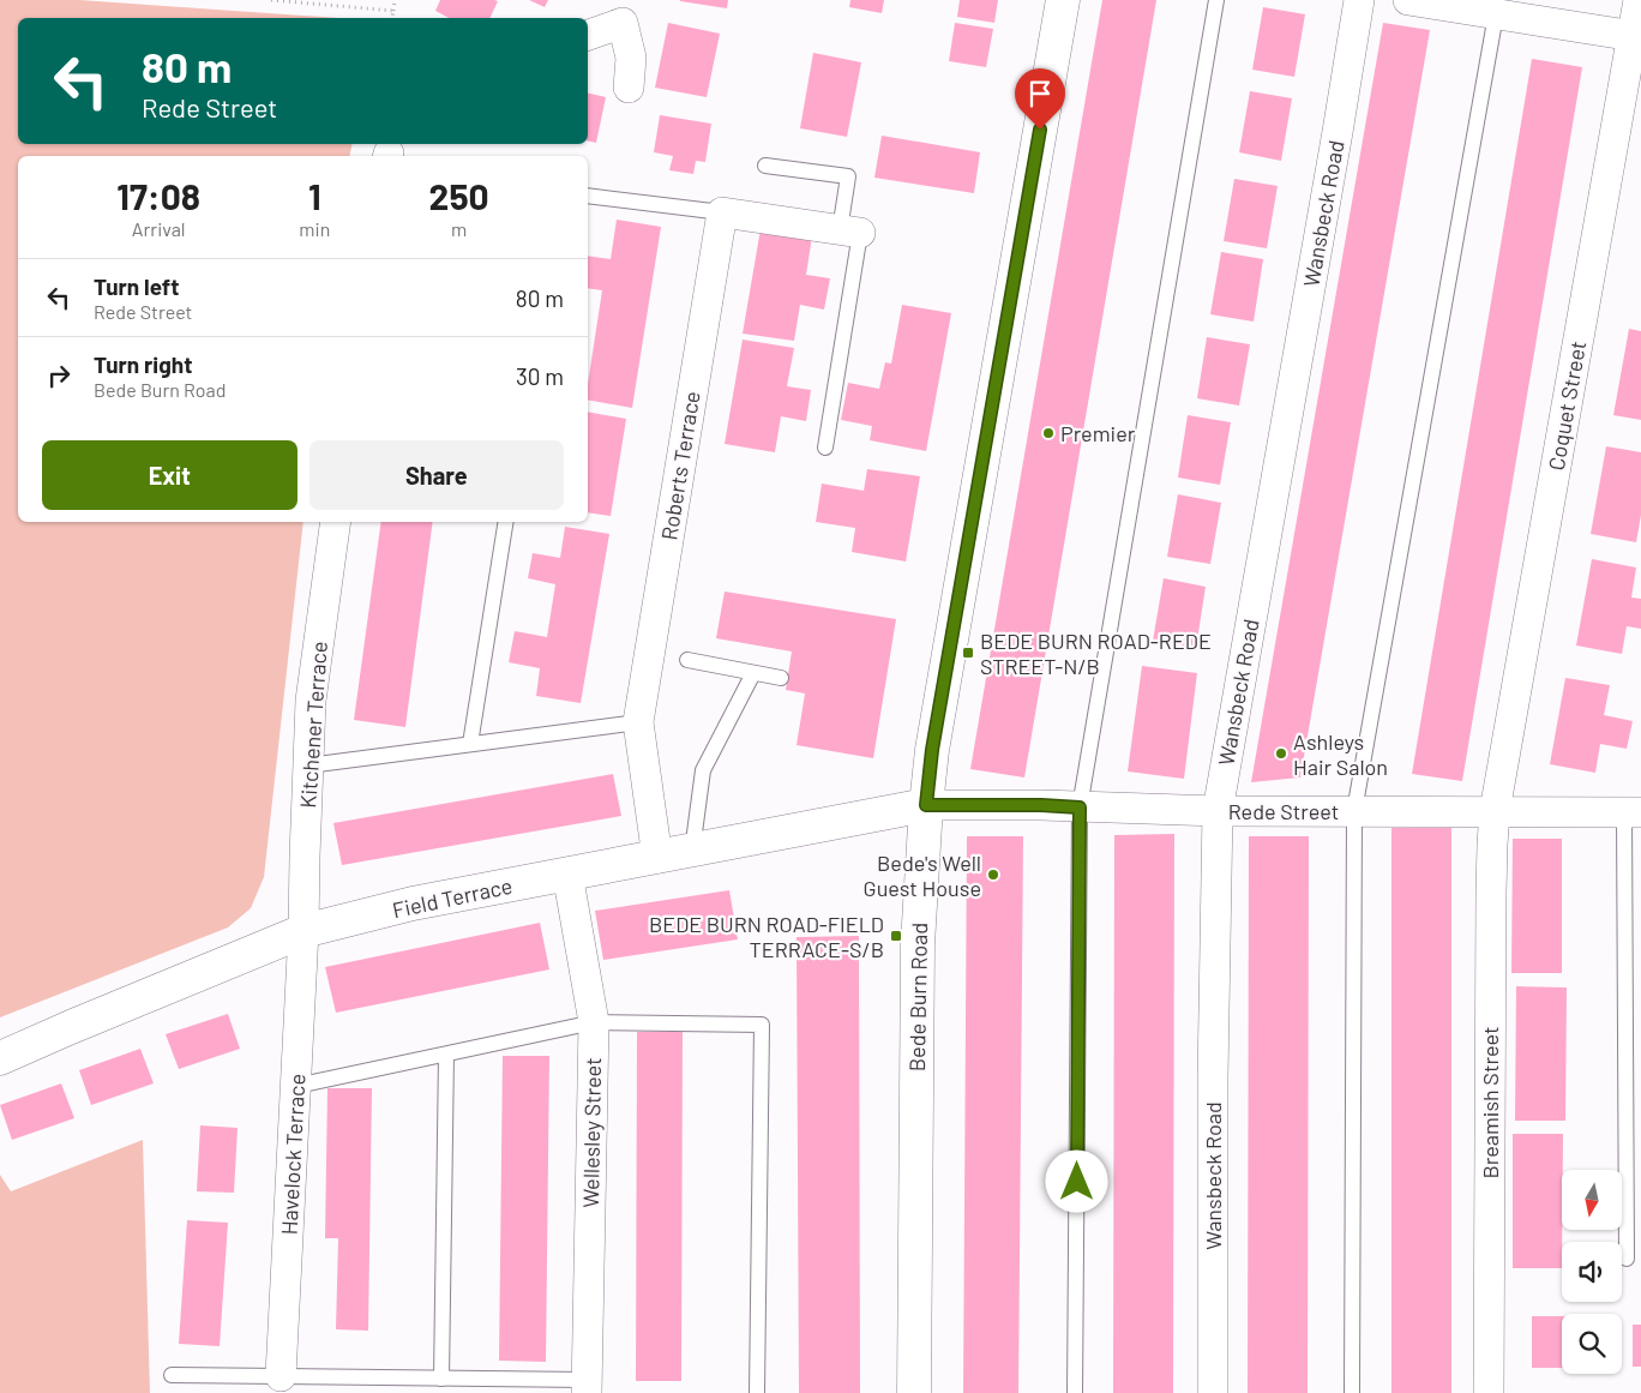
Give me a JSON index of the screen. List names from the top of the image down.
{
  "streets": {
    "main road": ["Field Terrace", "Bede Burn Road"],
    "street": [
      "Wansbeck Road",
      "Coquet Street",
      "Roberts Terrace",
      "Kitchener Terrace",
      "Rede Street",
      "Breamish Street",
      "Wellesley Street",
      "Havelock Terrace"
    ]
  },
  "crossings": [
    ["Wansbeck Road", "Rede Street"],
    ["Coquet Street", "Rede Street"],
    ["Coquet Street", "Breamish Street"],
    ["Roberts Terrace", "Field Terrace"],
    ["Kitchener Terrace", "Field Terrace"],
    ["Kitchener Terrace", "Havelock Terrace"],
    ["Rede Street", "Field Terrace"],
    ["Rede Street", "Bede Burn Road"],
    ["Rede Street", "Breamish Street"],
    ["Field Terrace", "Bede Burn Road"],
    ["Field Terrace", "Wellesley Street"],
    ["Field Terrace", "Havelock Terrace"]
  ],
  "places": {
    "other": ["Premier", "Ashleys Hair Salon", "Bede's Well Guest House"],
    "transit": ["BEDE BURN ROAD-REDE STREET-N/B", "BEDE BURN ROAD-FIELD TERRACE-S/B"]
  },
  "north": "bottom",
  "page": {
    "turn": ["80 m", "Rede Street"],
    "eta": [
      "17:08",
      "Arrival",
      "1",
      "min",
      "250",
      "m"
    ],
    "list": [
      {
        "name": "Turn left",
        "note": "Rede Street",
        "value": "80 m"
      },
      {
        "name": "Turn right",
        "note": "Bede Burn Road",
        "value": "30 m"
      }
    ],
    "buttons": ["Exit", "Share"]
  }
}
